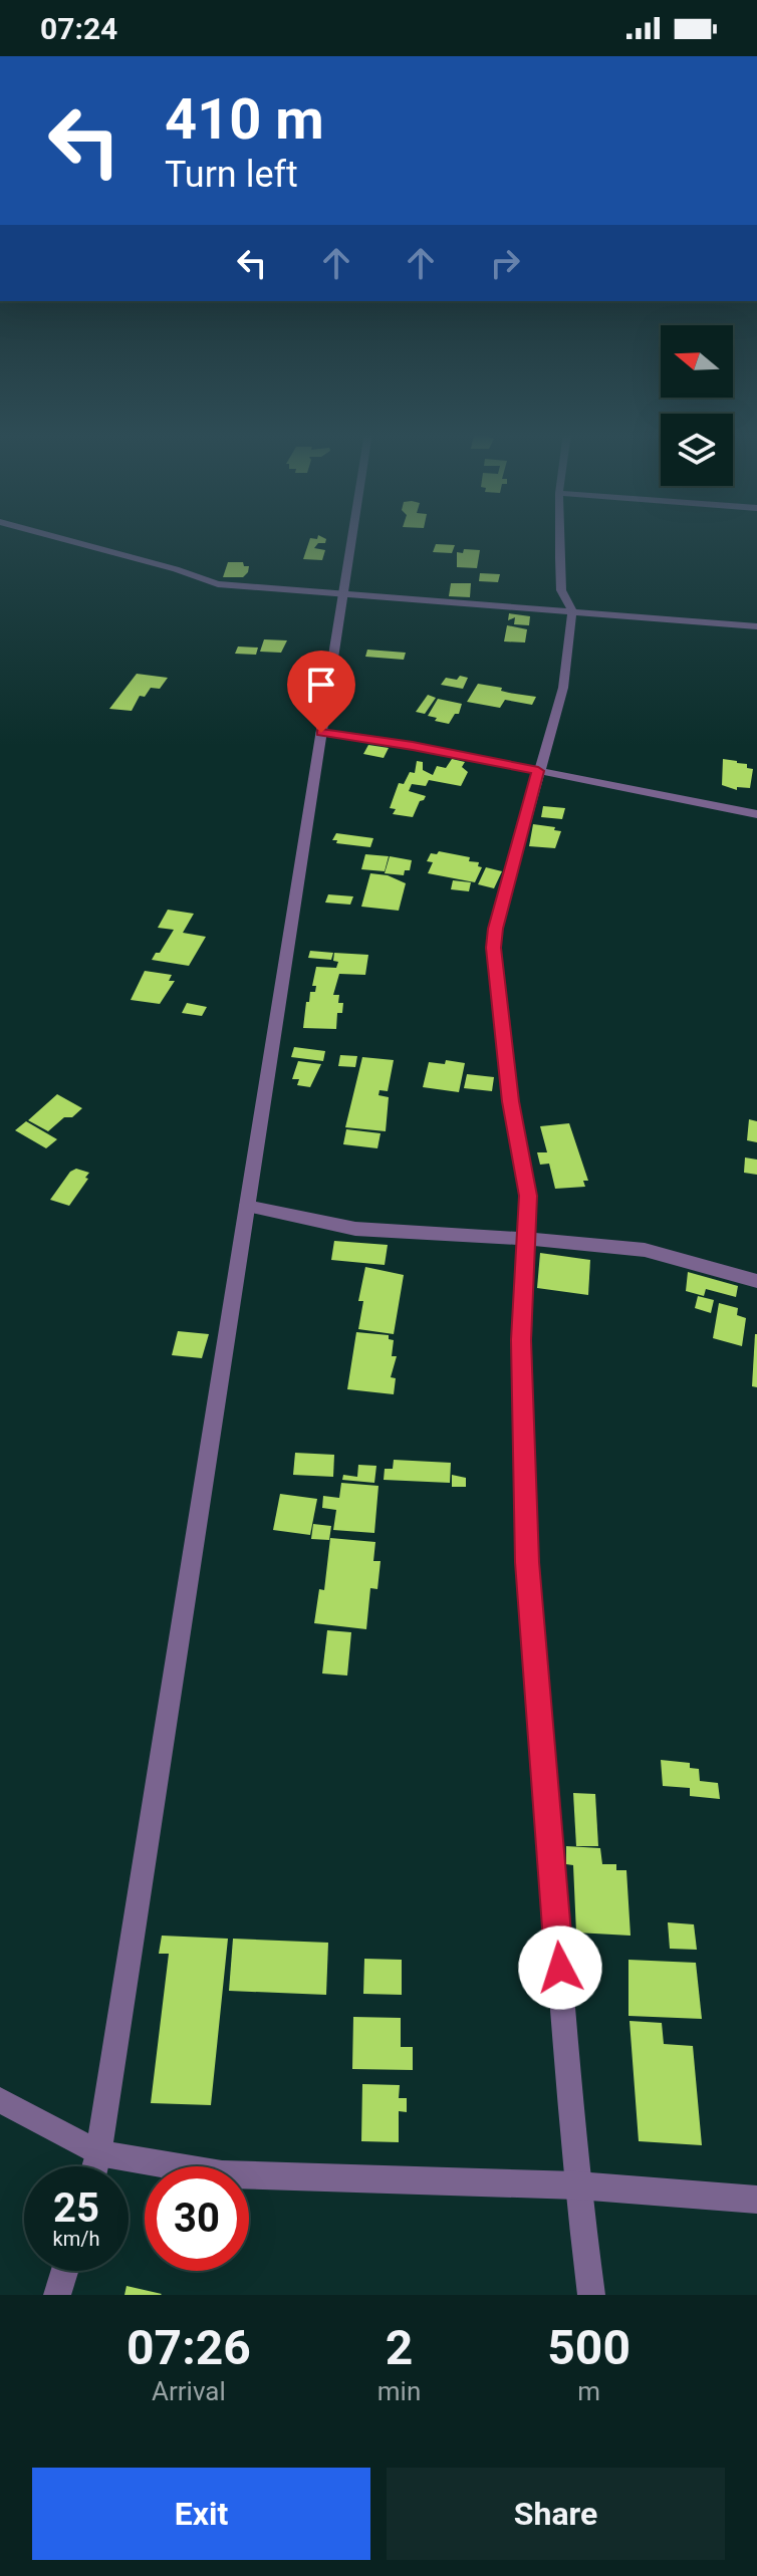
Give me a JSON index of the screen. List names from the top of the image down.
{
  "north": "left",
  "page": {
    "status": "07:24",
    "turn": ["410 m", "Turn left"],
    "speed": "25 km/h",
    "limit": "30",
    "eta": [
      "07:26",
      "Arrival",
      "2",
      "min",
      "500",
      "m"
    ],
    "buttons": ["Exit", "Share"]
  }
}
